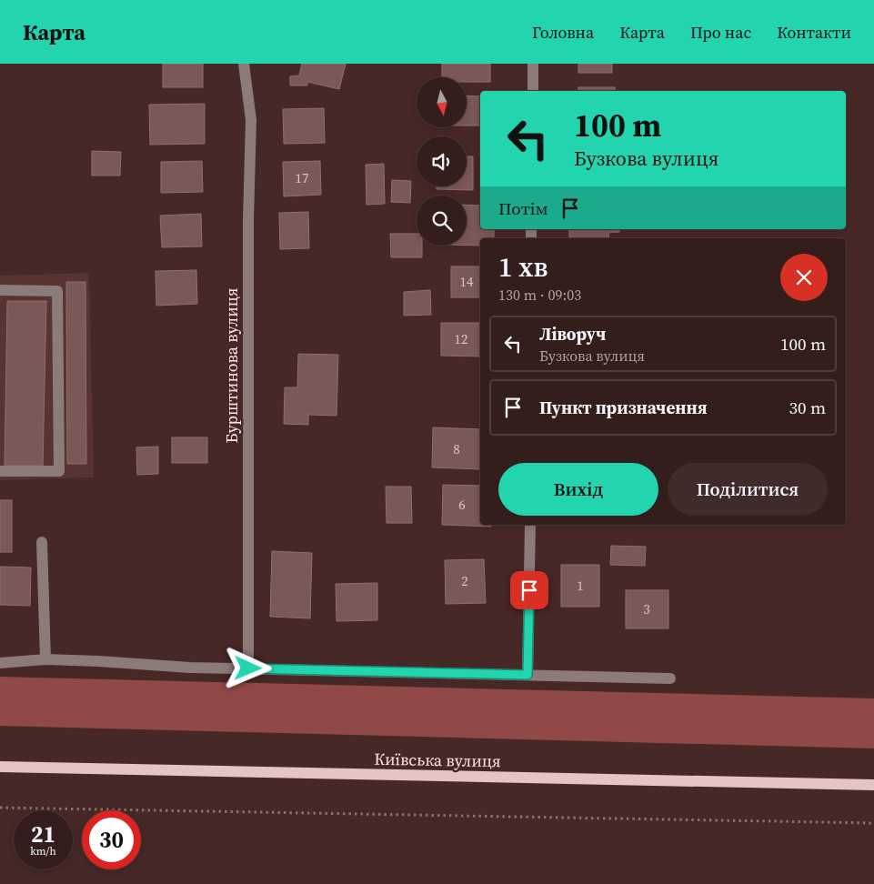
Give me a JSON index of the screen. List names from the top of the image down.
{
  "streets": {
    "main road": ["Київська вулиця"],
    "street": ["Бурштинова вулиця"]
  },
  "house_numbers": [
    "17",
    "14",
    "12",
    "8",
    "6",
    "2",
    "1",
    "3"
  ],
  "north": "bottom",
  "page": {
    "header": "Карта",
    "nav": [
      "Головна",
      "Карта",
      "Про нас",
      "Контакти"
    ],
    "turn": ["100 m", "Бузкова вулиця"],
    "then": "Потім",
    "heading": ["1 хв", "130 m · 09:03"],
    "list": [
      {
        "name": "Ліворуч",
        "note": "Бузкова вулиця",
        "value": "100 m"
      },
      {
        "name": "Пункт призначення",
        "value": "30 m"
      }
    ],
    "buttons": ["Вихід", "Поділитися"],
    "speed": "21 km/h",
    "limit": "30"
  }
}
